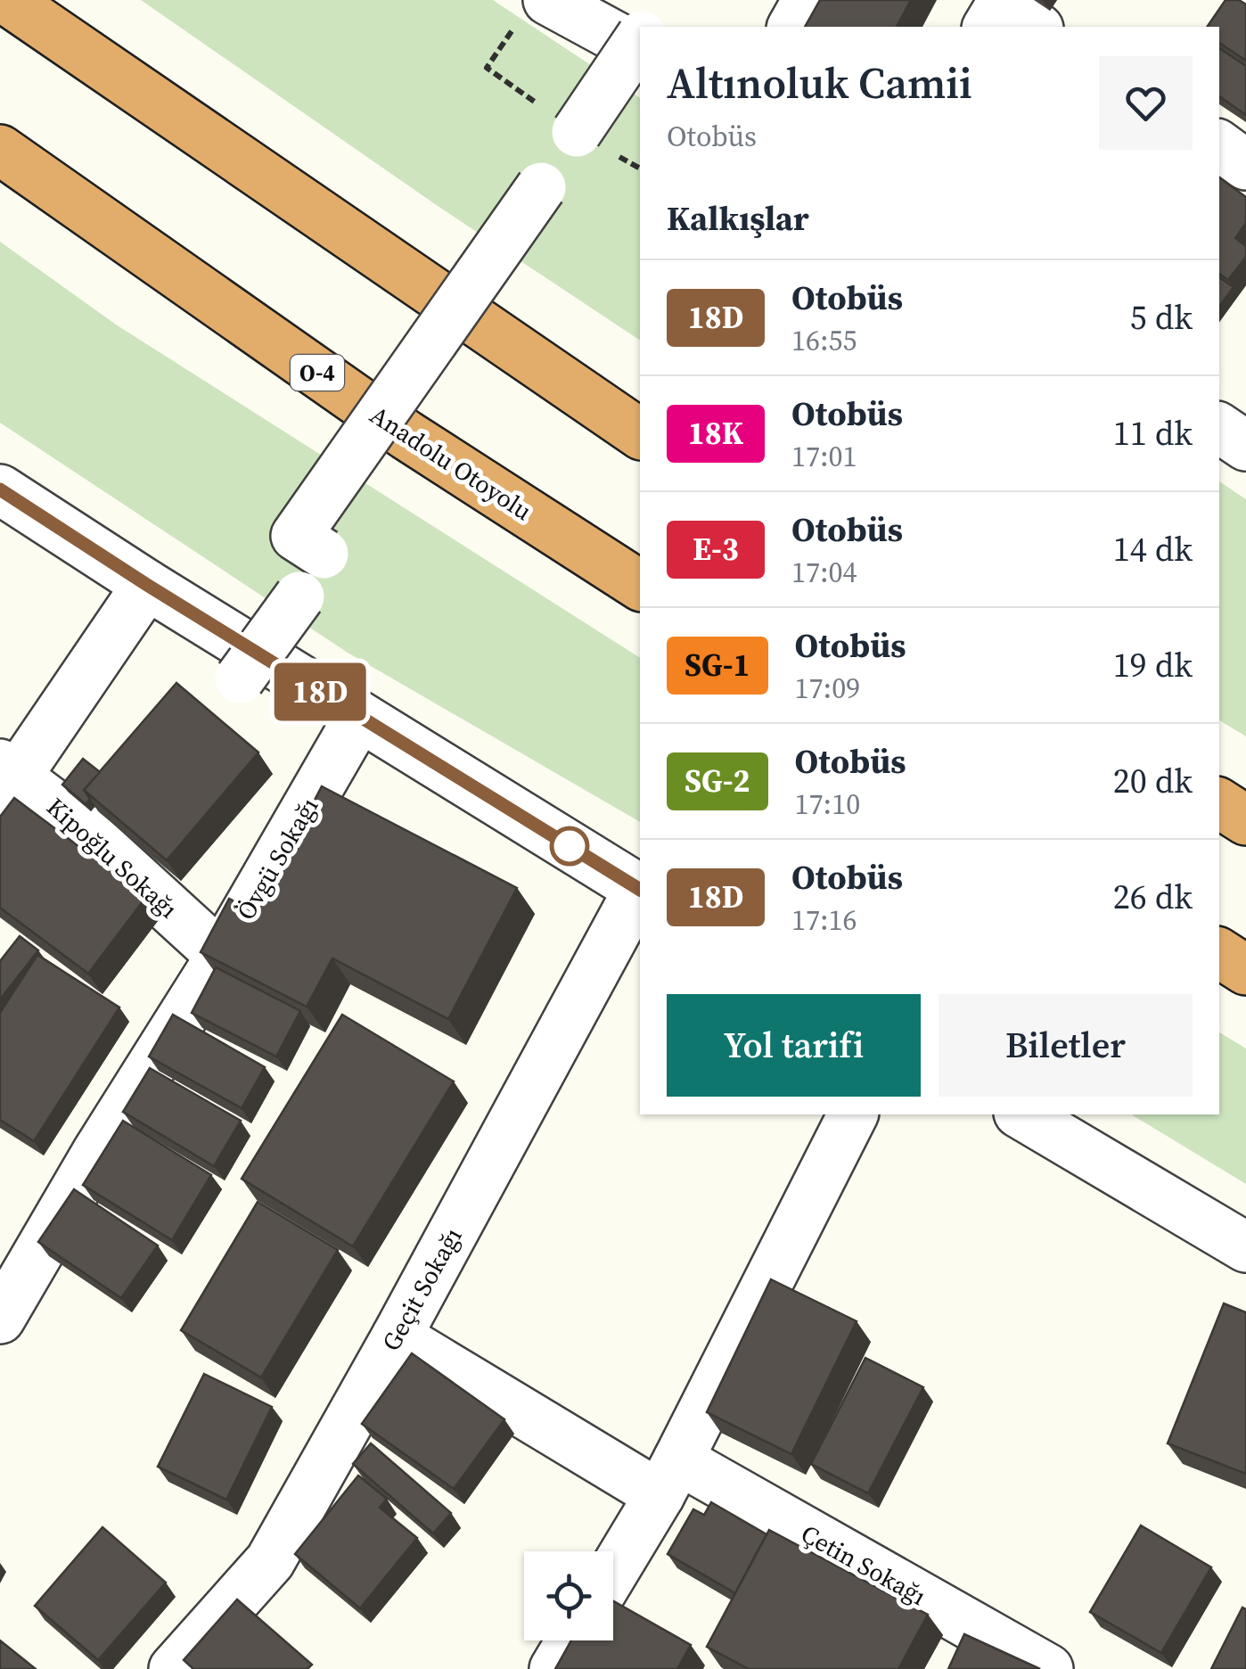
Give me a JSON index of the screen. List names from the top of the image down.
{
  "streets": {
    "highway": ["O-4", "Anadolu Otoyolu"],
    "street": [
      "Kipoğlu Sokağı",
      "Övgü Sokağı",
      "Geçit Sokağı",
      "Çetin Sokağı"
    ]
  },
  "crossings": [
    ["Kipoğlu Sokağı", "Övgü Sokağı"],
    ["Geçit Sokağı", "Çetin Sokağı"]
  ],
  "lines": ["bus line 18D"],
  "page": {
    "on_map": "18D",
    "heading": [
      ["Altınoluk Camii", "Otobüs"],
      "Kalkışlar"
    ],
    "list": [
      {
        "mark": "18D",
        "name": "Otobüs",
        "note": "16:55",
        "value": "5 dk"
      },
      {
        "mark": "18K",
        "name": "Otobüs",
        "note": "17:01",
        "value": "11 dk"
      },
      {
        "mark": "E-3",
        "name": "Otobüs",
        "note": "17:04",
        "value": "14 dk"
      },
      {
        "mark": "SG-1",
        "name": "Otobüs",
        "note": "17:09",
        "value": "19 dk"
      },
      {
        "mark": "SG-2",
        "name": "Otobüs",
        "note": "17:10",
        "value": "20 dk"
      },
      {
        "mark": "18D",
        "name": "Otobüs",
        "note": "17:16",
        "value": "26 dk"
      }
    ],
    "buttons": ["Yol tarifi", "Biletler"]
  }
}
